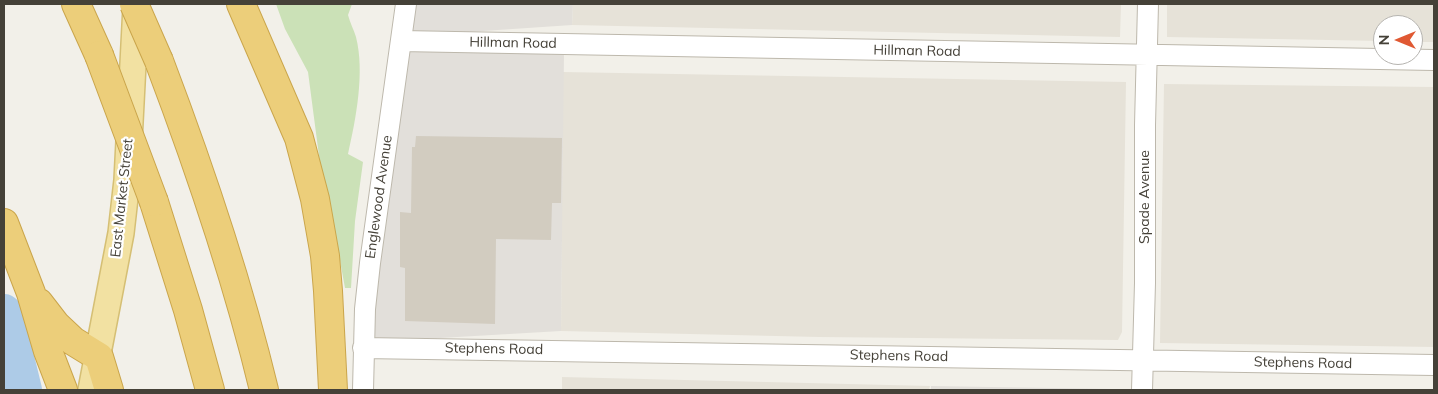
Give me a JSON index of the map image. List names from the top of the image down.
{
  "streets": {
    "main road": ["East Market Street"],
    "street": [
      "Hillman Road",
      "Englewood Avenue",
      "Spade Avenue",
      "Stephens Road"
    ]
  },
  "crossings": [
    ["Hillman Road", "Englewood Avenue"],
    ["Hillman Road", "Spade Avenue"],
    ["Englewood Avenue", "Stephens Road"],
    ["Spade Avenue", "Stephens Road"]
  ],
  "north": "left"
}
